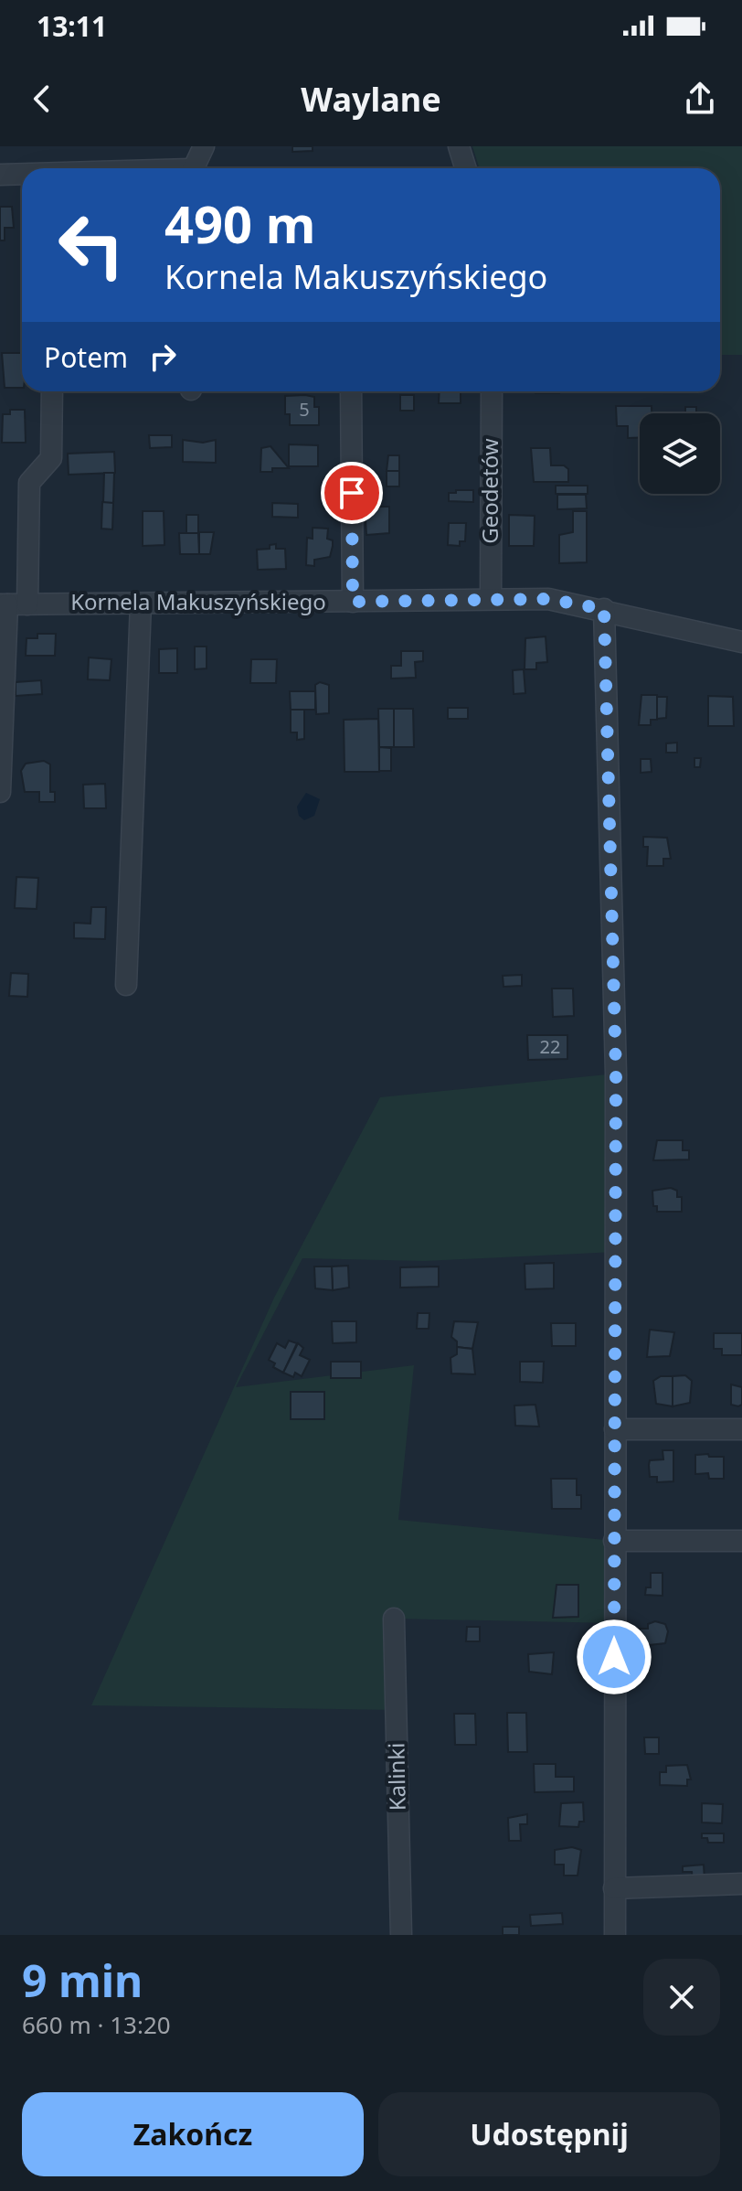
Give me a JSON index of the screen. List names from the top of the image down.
{
  "streets": {
    "street": ["Geodetów", "Kornela Makuszyńskiego", "Kalinki"]
  },
  "crossings": [
    ["Geodetów", "Kornela Makuszyńskiego"]
  ],
  "house_numbers": ["5", "22"],
  "page": {
    "status": "13:11",
    "header": "Waylane",
    "turn": ["490 m", "Kornela Makuszyńskiego"],
    "then": "Potem",
    "heading": ["9 min", "660 m · 13:20"],
    "buttons": ["Zakończ", "Udostępnij"]
  }
}
